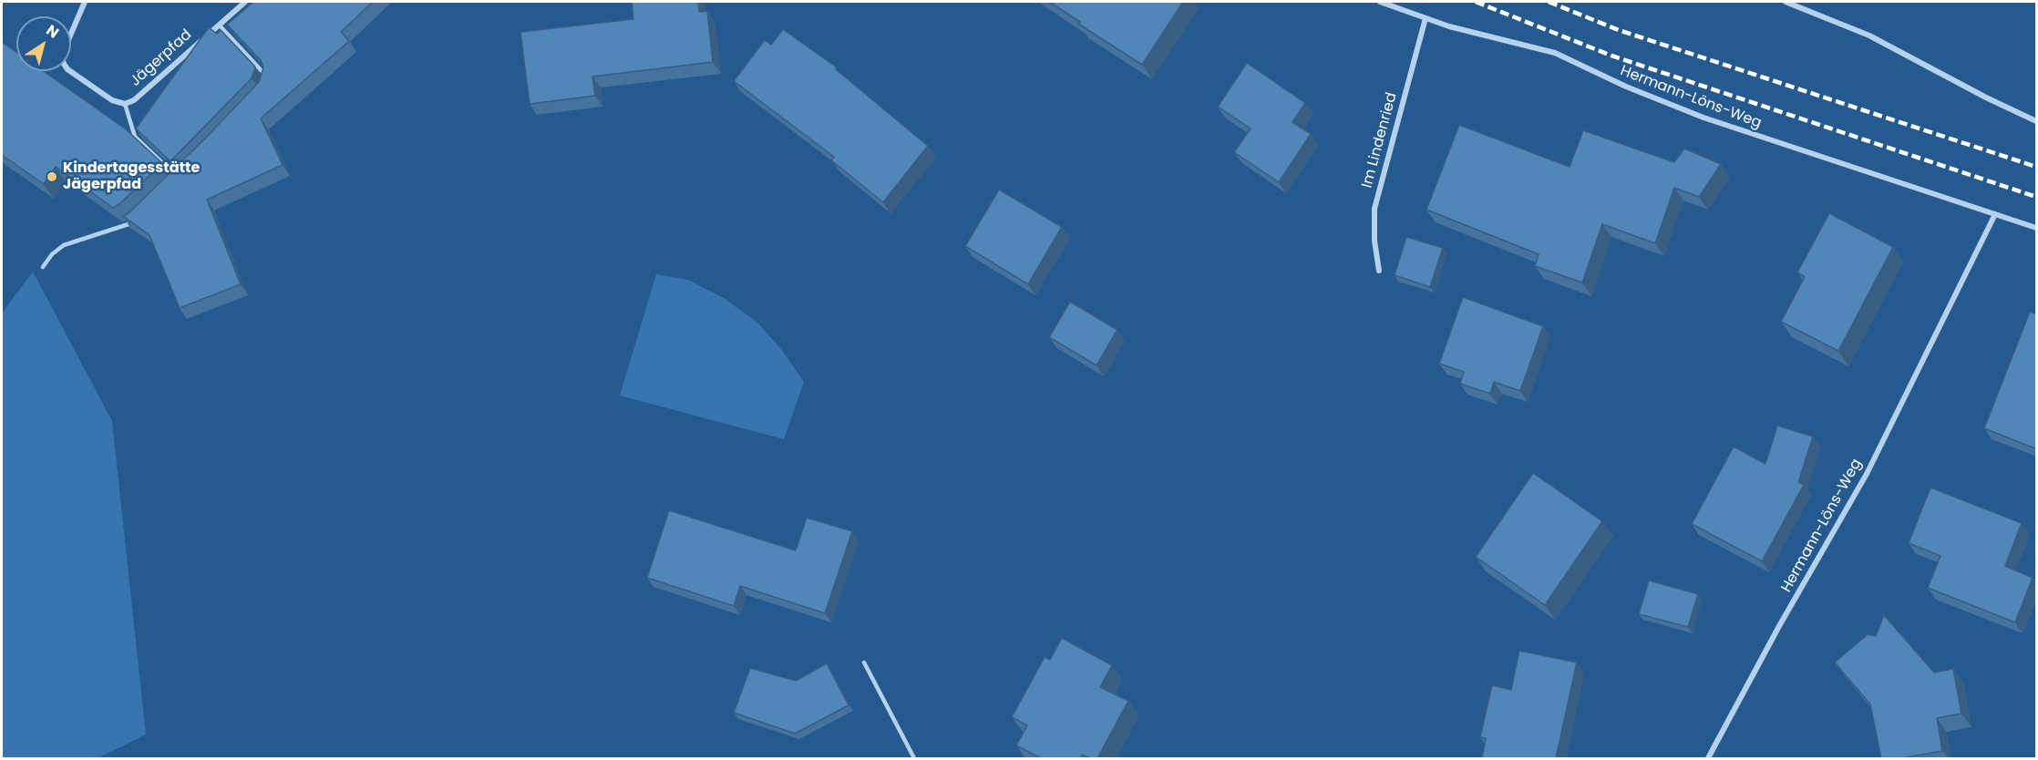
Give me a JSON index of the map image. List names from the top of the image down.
{
  "streets": {
    "street": ["Jägerpfad", "Hermann-Löns-Weg", "Im Lindenried"]
  },
  "crossings": [
    ["Hermann-Löns-Weg", "Im Lindenried"]
  ],
  "places": ["Kindertagesstätte Jägerpfad"],
  "north": "top right"
}
